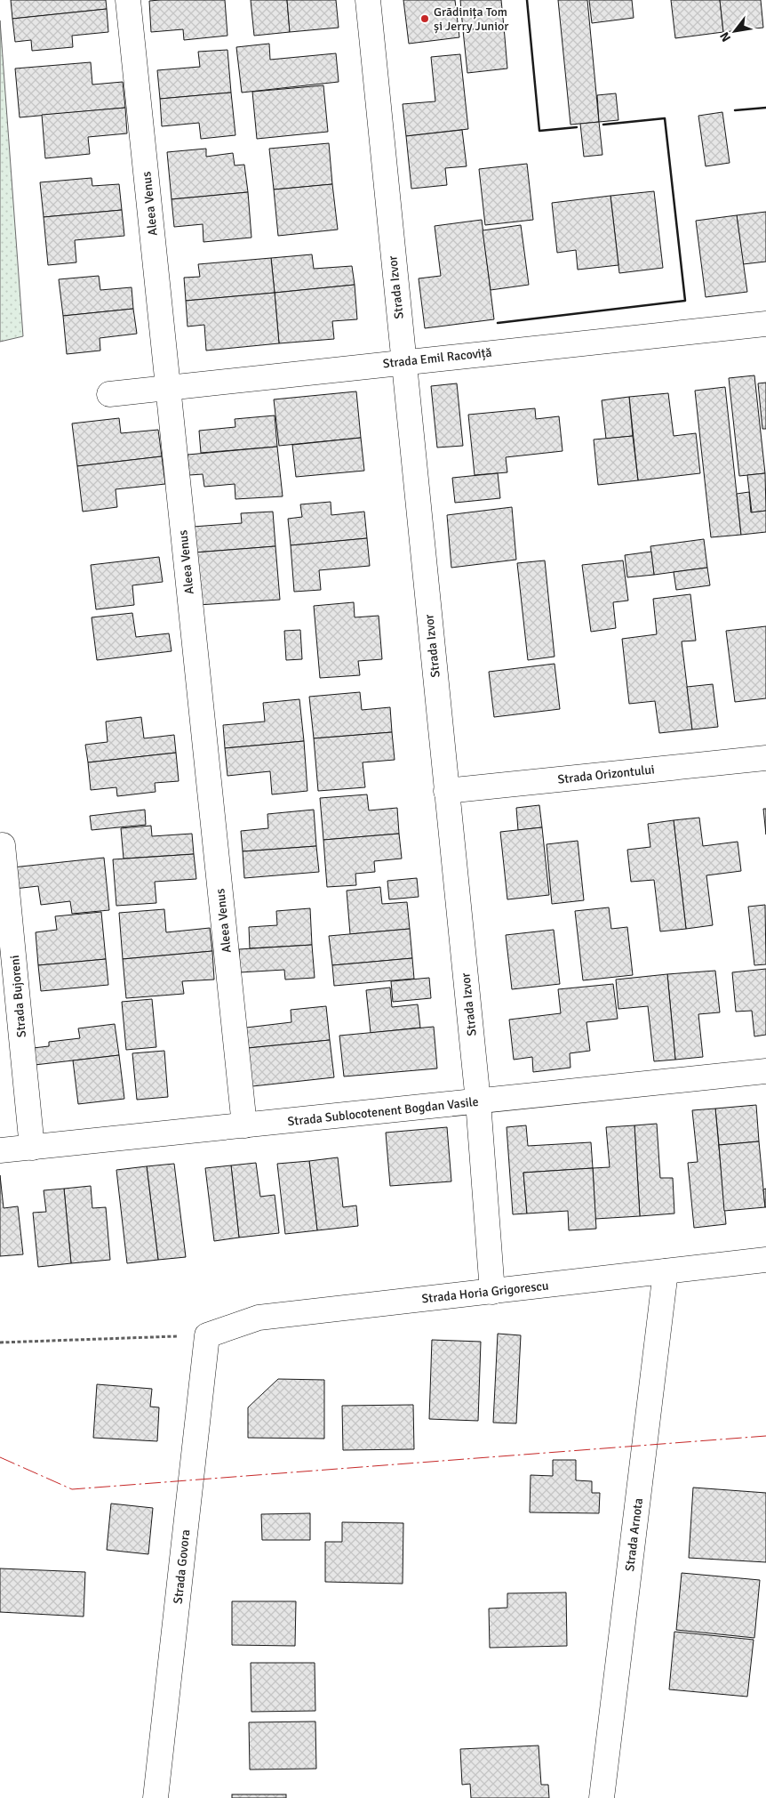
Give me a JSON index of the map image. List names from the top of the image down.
{
  "streets": {
    "street": [
      "Aleea Venus",
      "Strada Izvor",
      "Strada Emil Racoviță",
      "Strada Orizontului",
      "Strada Bujoreni",
      "Strada Sublocotenent Bogdan Vasile",
      "Strada Horia Grigorescu",
      "Strada Arnota",
      "Strada Govora"
    ]
  },
  "crossings": [
    ["Aleea Venus", "Strada Emil Racoviță"],
    ["Aleea Venus", "Strada Sublocotenent Bogdan Vasile"],
    ["Strada Izvor", "Strada Emil Racoviță"],
    ["Strada Izvor", "Strada Orizontului"],
    ["Strada Izvor", "Strada Sublocotenent Bogdan Vasile"],
    ["Strada Izvor", "Strada Horia Grigorescu"],
    ["Strada Bujoreni", "Strada Sublocotenent Bogdan Vasile"],
    ["Strada Horia Grigorescu", "Strada Arnota"],
    ["Strada Horia Grigorescu", "Strada Govora"]
  ],
  "places": ["Grădinița Tom și Jerry Junior"],
  "north": "bottom left"
}
